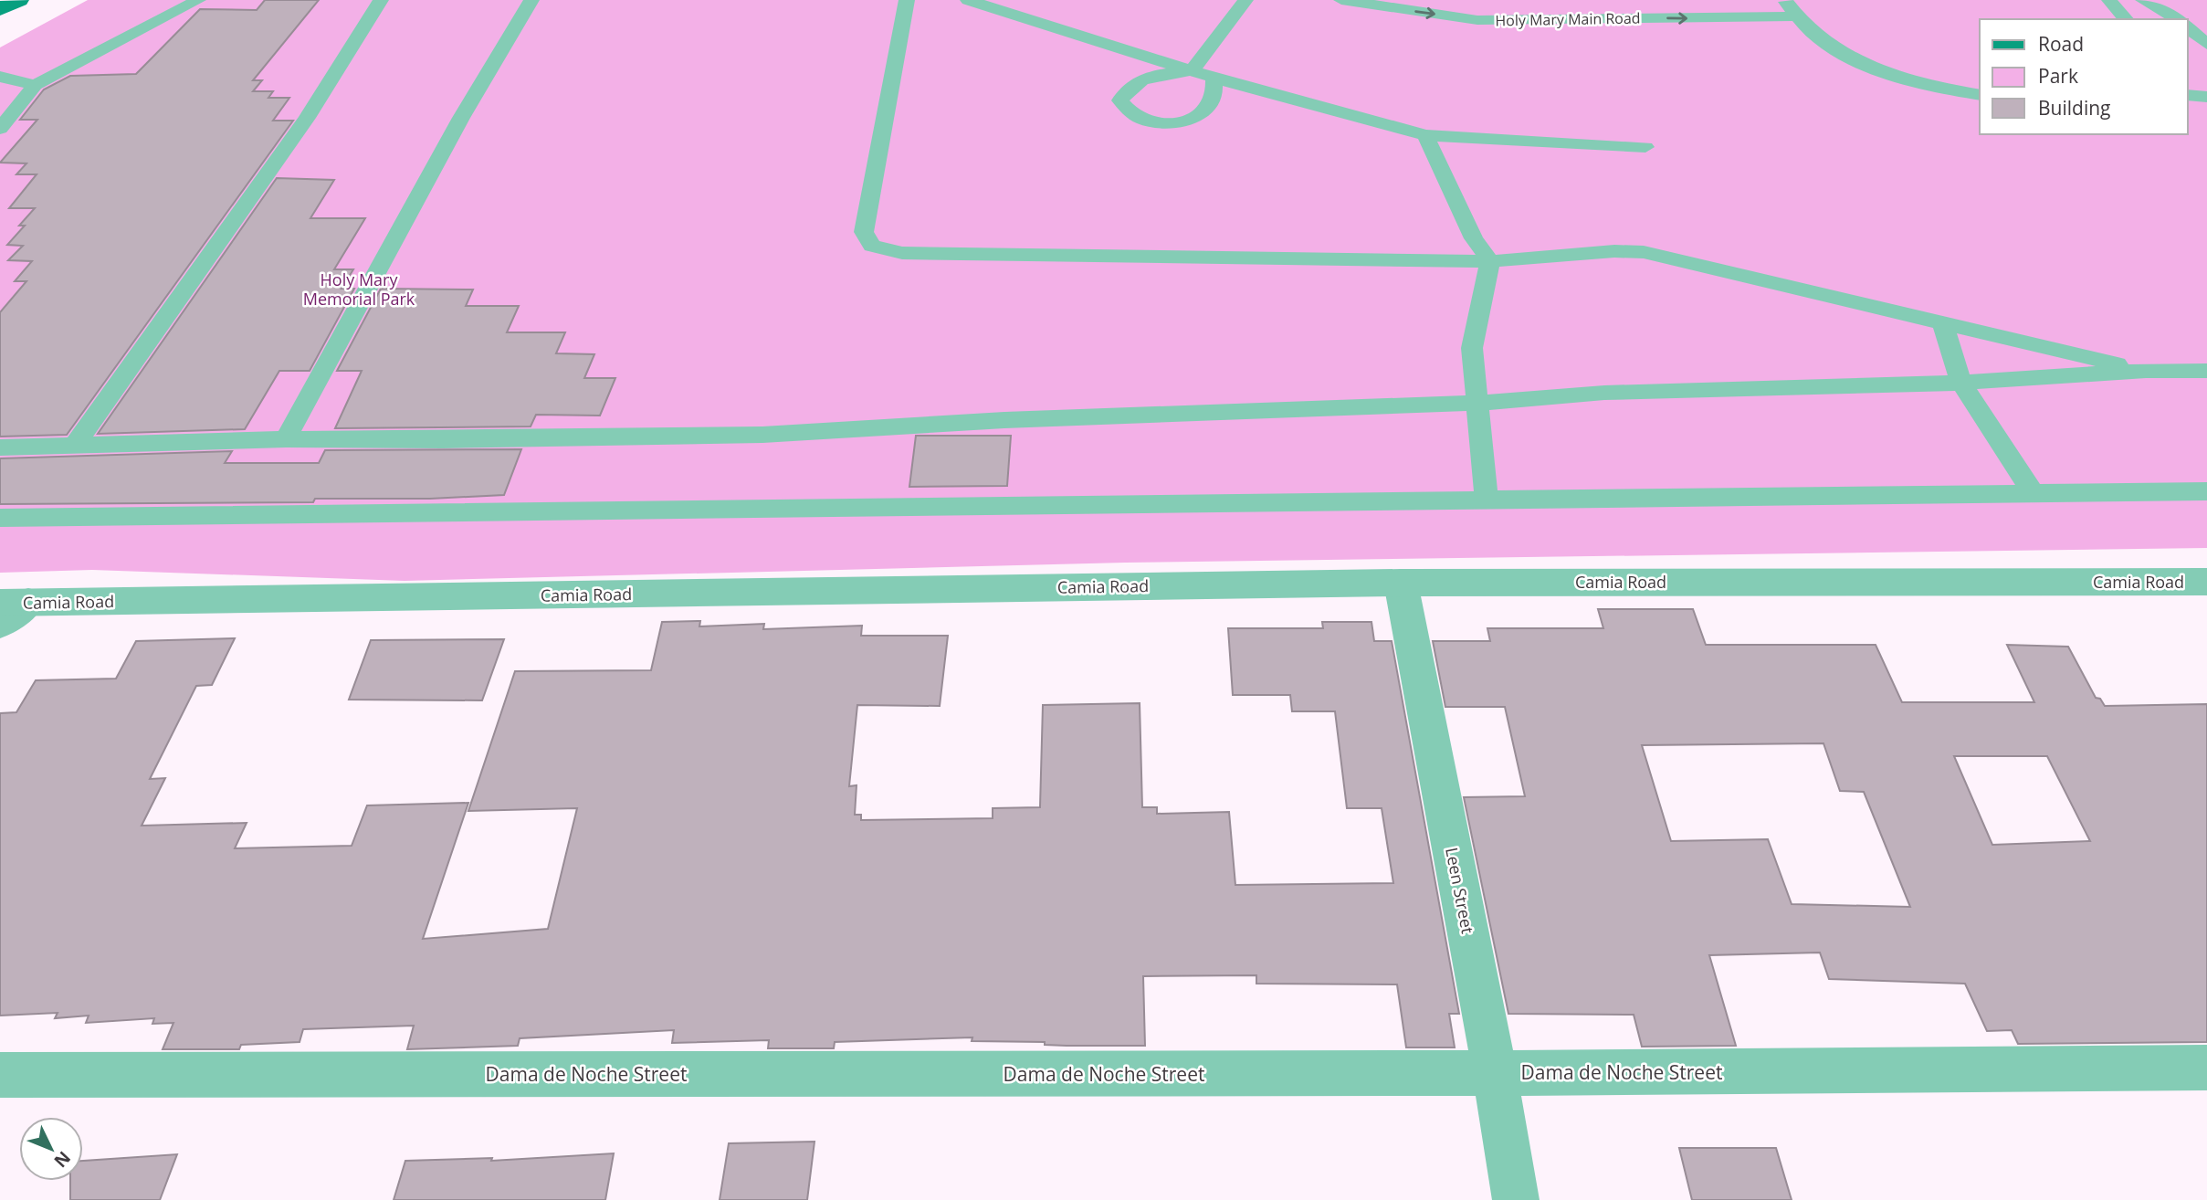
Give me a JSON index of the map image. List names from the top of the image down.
{
  "streets": {
    "street": ["Camia Road", "Leen Street", "Dama de Noche Street"],
    "lane": ["Holy Mary Main Road"]
  },
  "crossings": [
    ["Camia Road", "Leen Street"],
    ["Leen Street", "Dama de Noche Street"]
  ],
  "parks": ["Holy Mary Memorial Park"],
  "legend": ["Road", "Park", "Building"],
  "north": "bottom right"
}
